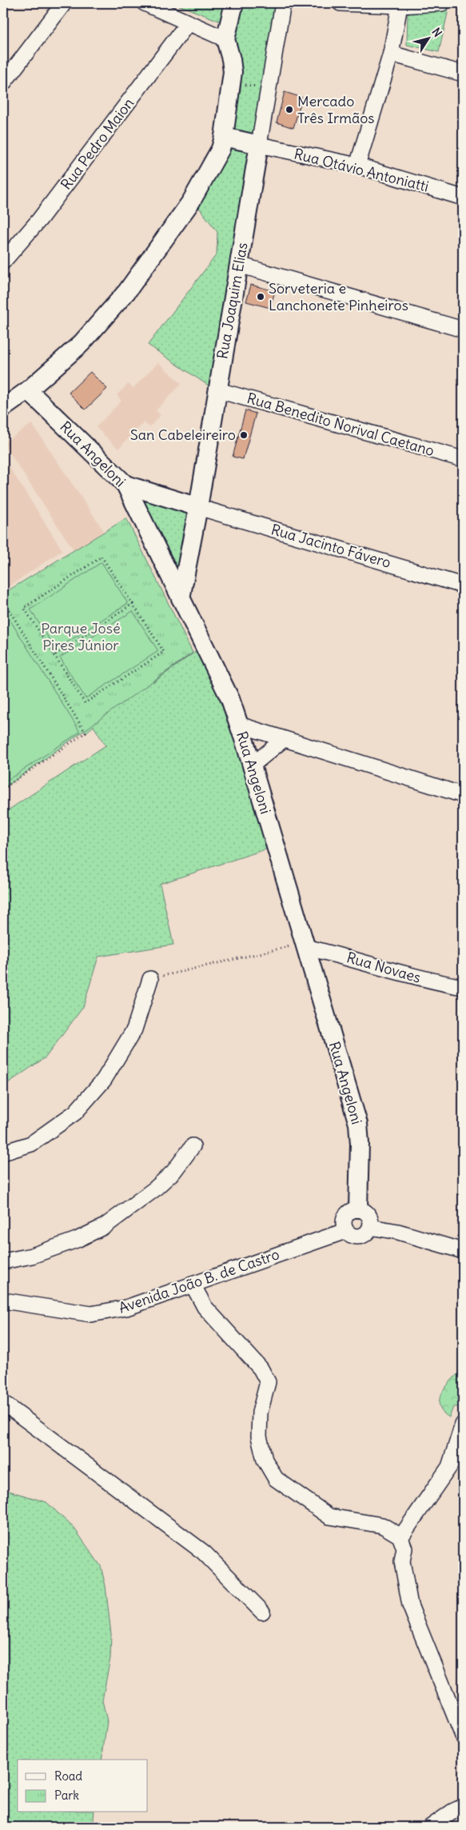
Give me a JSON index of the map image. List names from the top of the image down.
{
  "streets": {
    "street": [
      "Rua Pedro Maion",
      "Rua Otávio Antoniatti",
      "Rua Joaquim Elias",
      "Rua Benedito Norival Caetano",
      "Rua Angeloni",
      "Rua Jacinto Fávero",
      "Rua Novaes",
      "Avenida João B. de Castro"
    ]
  },
  "crossings": [
    ["Rua Otávio Antoniatti", "Rua Joaquim Elias"],
    ["Rua Joaquim Elias", "Rua Benedito Norival Caetano"],
    ["Rua Joaquim Elias", "Rua Angeloni"],
    ["Rua Joaquim Elias", "Rua Jacinto Fávero"],
    ["Rua Angeloni", "Rua Novaes"],
    ["Rua Angeloni", "Avenida João B. de Castro"]
  ],
  "parks": ["Parque José Pires Júnior"],
  "places": ["Mercado Três Irmãos", "Sorveteria e Lanchonete Pinheiros", "San Cabeleireiro"],
  "legend": ["Road", "Park"],
  "north": "top right"
}
